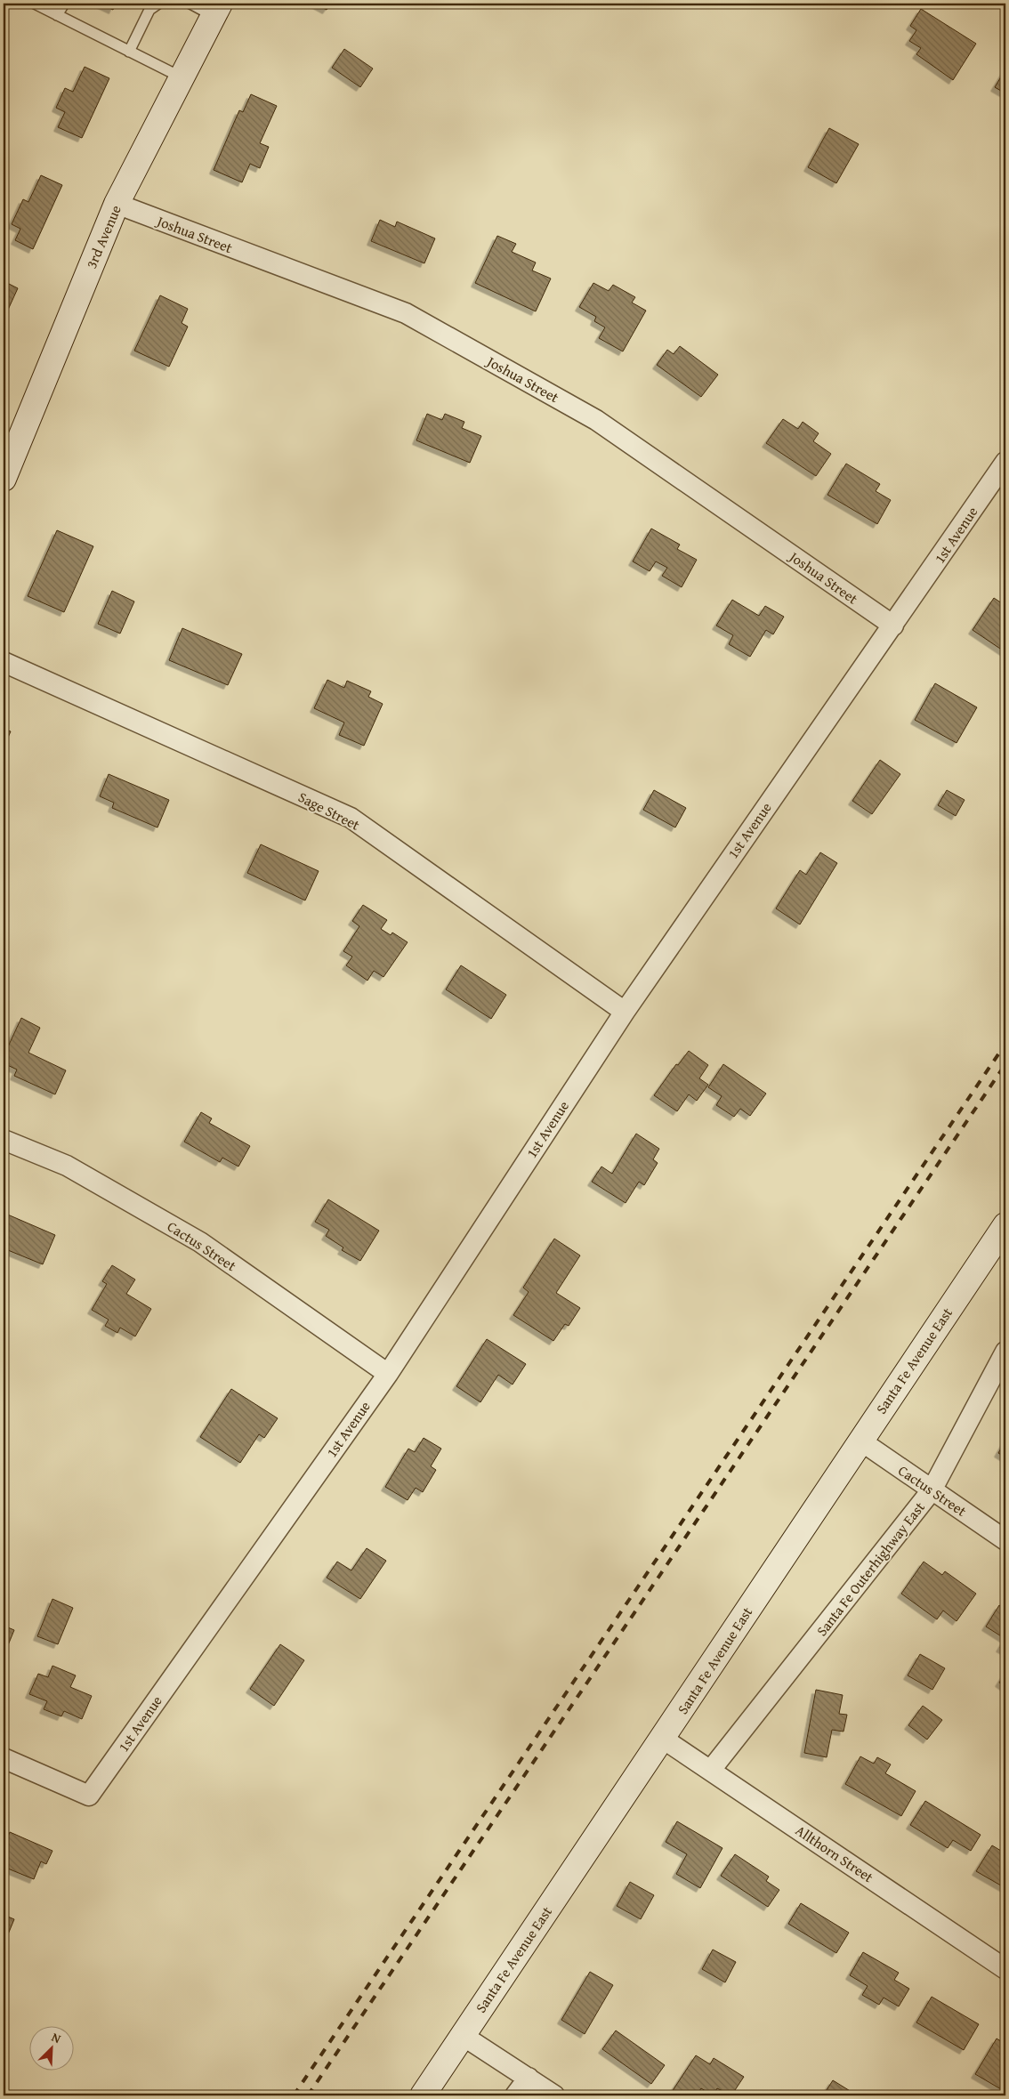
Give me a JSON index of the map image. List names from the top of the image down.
{
  "streets": {
    "street": [
      "Joshua Street",
      "3rd Avenue",
      "1st Avenue",
      "Sage Street",
      "Cactus Street",
      "Santa Fe Avenue East",
      "Santa Fe Outerhighway East",
      "Allthorn Street"
    ]
  },
  "crossings": [
    ["Joshua Street", "3rd Avenue"],
    ["Joshua Street", "1st Avenue"],
    ["1st Avenue", "Sage Street"],
    ["1st Avenue", "Cactus Street"],
    ["Cactus Street", "Santa Fe Avenue East"],
    ["Cactus Street", "Santa Fe Outerhighway East"],
    ["Santa Fe Avenue East", "Allthorn Street"],
    ["Santa Fe Outerhighway East", "Allthorn Street"]
  ],
  "north": "top right"
}
